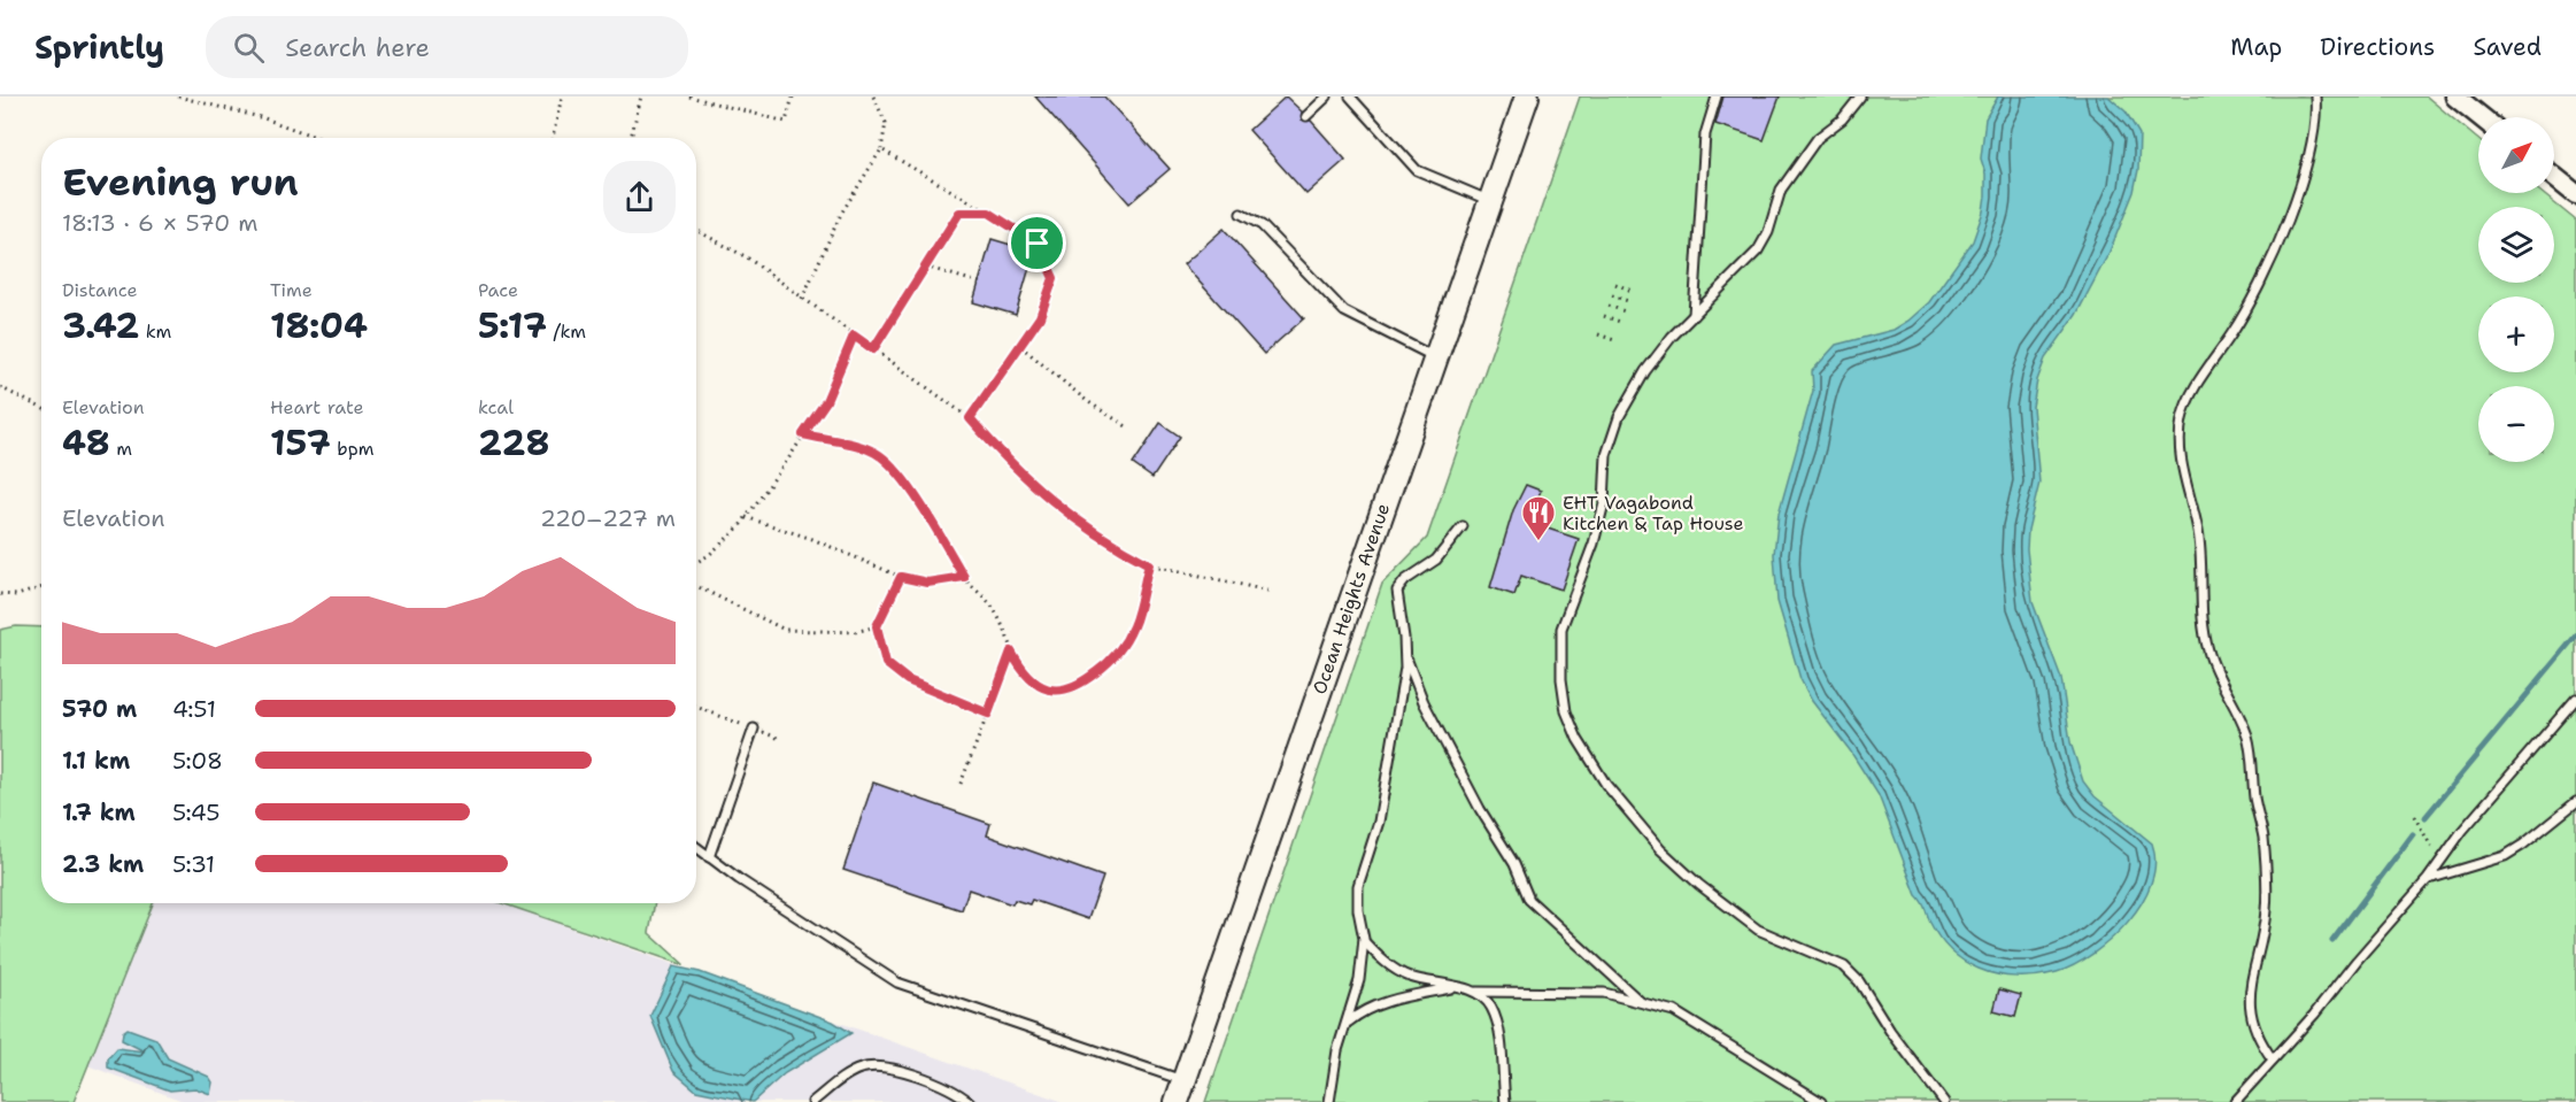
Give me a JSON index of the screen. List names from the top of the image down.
{
  "streets": {
    "main road": ["Ocean Heights Avenue"]
  },
  "places": {
    "restaurant": ["EHT Vagabond Kitchen & Tap House"]
  },
  "north": "top right",
  "page": {
    "header": "Sprintly",
    "search": "Search here",
    "nav": ["Map", "Directions", "Saved"],
    "map_buttons": ["+", "−"],
    "heading": ["Evening run", "18:13 · 6 × 570 m"],
    "stats": [
      ["Distance", "3.42 km"],
      ["Time", "18:04"],
      ["Pace", "5:17 /km"],
      ["Elevation", "48 m"],
      ["Heart rate", "157 bpm"],
      ["kcal", "228"]
    ],
    "chart": ["Elevation", "220–227 m"],
    "list": [
      {
        "name": "570 m",
        "note": "4:51"
      },
      {
        "name": "1.1 km",
        "note": "5:08"
      },
      {
        "name": "1.7 km",
        "note": "5:45"
      },
      {
        "name": "2.3 km",
        "note": "5:31"
      }
    ]
  }
}
